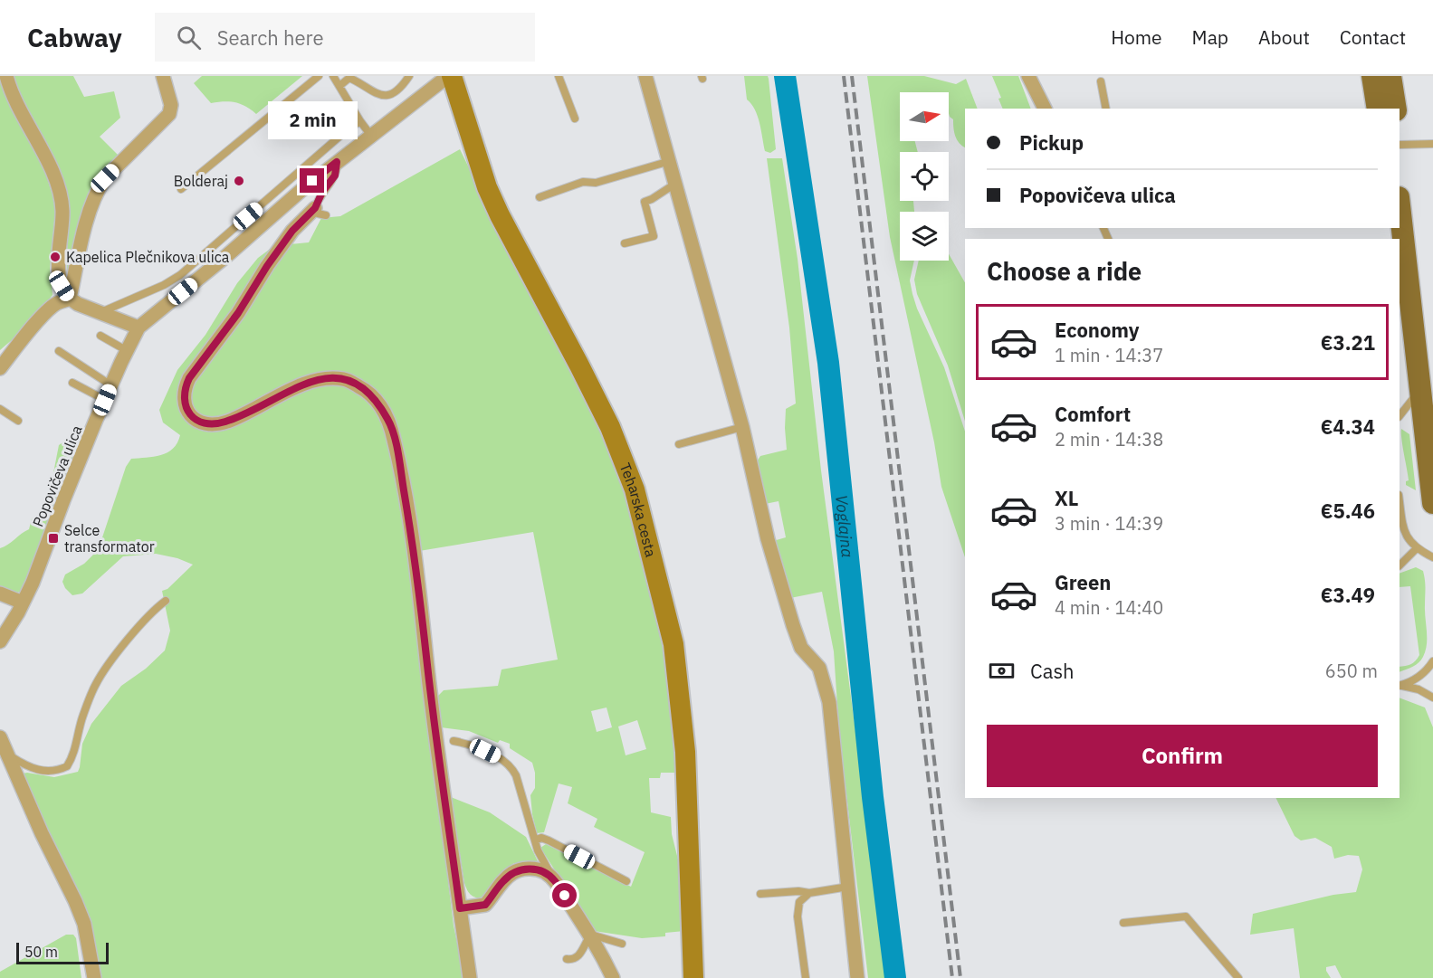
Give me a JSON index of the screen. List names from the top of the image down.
{
  "streets": {
    "street": ["Popovičeva ulica", "Teharska cesta"]
  },
  "crossings": [
    ["Popovičeva ulica", "Teharska cesta"]
  ],
  "water": ["Voglajna"],
  "places": {
    "other": ["Bolderaj", "Kapelica Plečnikova ulica"],
    "transit": ["Selce transformator"]
  },
  "scale_bar": "50 m",
  "north": "right",
  "page": {
    "header": "Cabway",
    "search": "Search here",
    "nav": [
      "Home",
      "Map",
      "About",
      "Contact"
    ],
    "bubble": "2 min",
    "banner": ["Pickup", "Popovičeva ulica"],
    "heading": "Choose a ride",
    "list": [
      {
        "name": "Economy",
        "note": "1 min · 14:37",
        "value": "€3.21"
      },
      {
        "name": "Comfort",
        "note": "2 min · 14:38",
        "value": "€4.34"
      },
      {
        "name": "XL",
        "note": "3 min · 14:39",
        "value": "€5.46"
      },
      {
        "name": "Green",
        "note": "4 min · 14:40",
        "value": "€3.49"
      }
    ],
    "pay": ["Cash", "650 m"],
    "buttons": "Confirm",
    "scale": "50 m"
  }
}
